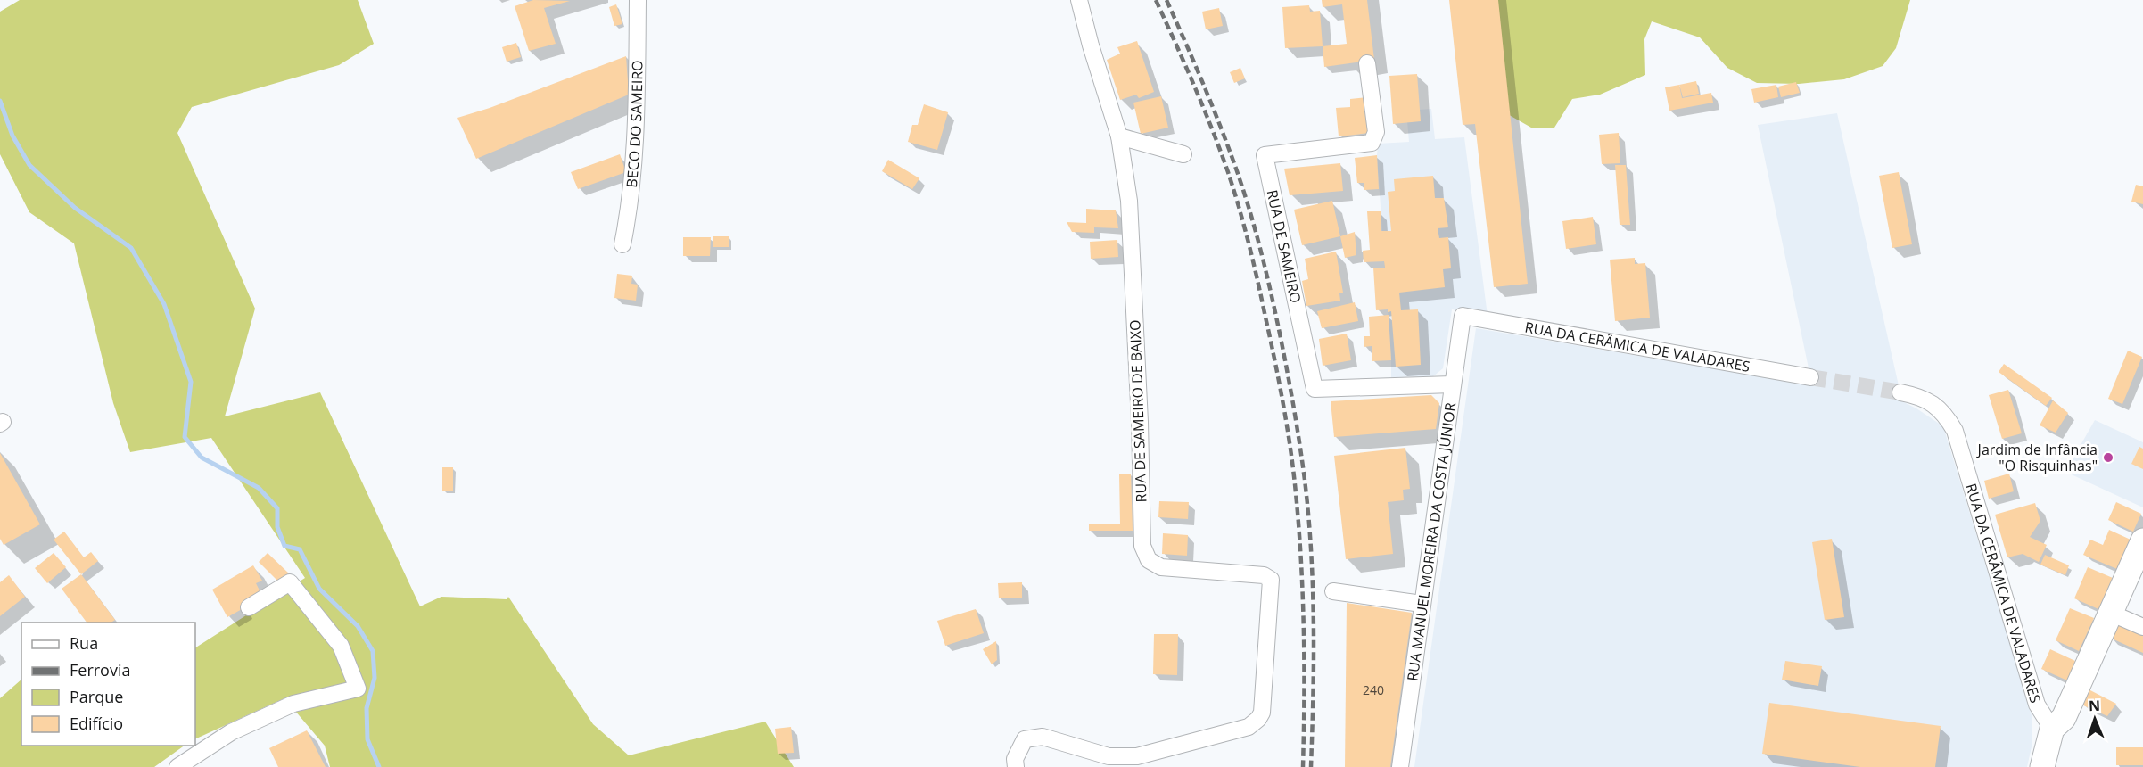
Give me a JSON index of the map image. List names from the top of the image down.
{
  "streets": {
    "street": [
      "BECO DO SAMEIRO",
      "RUA DE SAMEIRO",
      "RUA DA CERÂMICA DE VALADARES",
      "RUA DE SAMEIRO DE BAIXO",
      "RUA MANUEL MOREIRA DA COSTA JÚNIOR"
    ]
  },
  "crossings": [
    ["RUA DE SAMEIRO", "RUA MANUEL MOREIRA DA COSTA JÚNIOR"],
    ["RUA DA CERÂMICA DE VALADARES", "RUA MANUEL MOREIRA DA COSTA JÚNIOR"]
  ],
  "places": ["Jardim de Infância \"O Risquinhas\""],
  "house_numbers": ["240"],
  "legend": [
    "Rua",
    "Ferrovia",
    "Parque",
    "Edifício"
  ],
  "north": "top"
}
